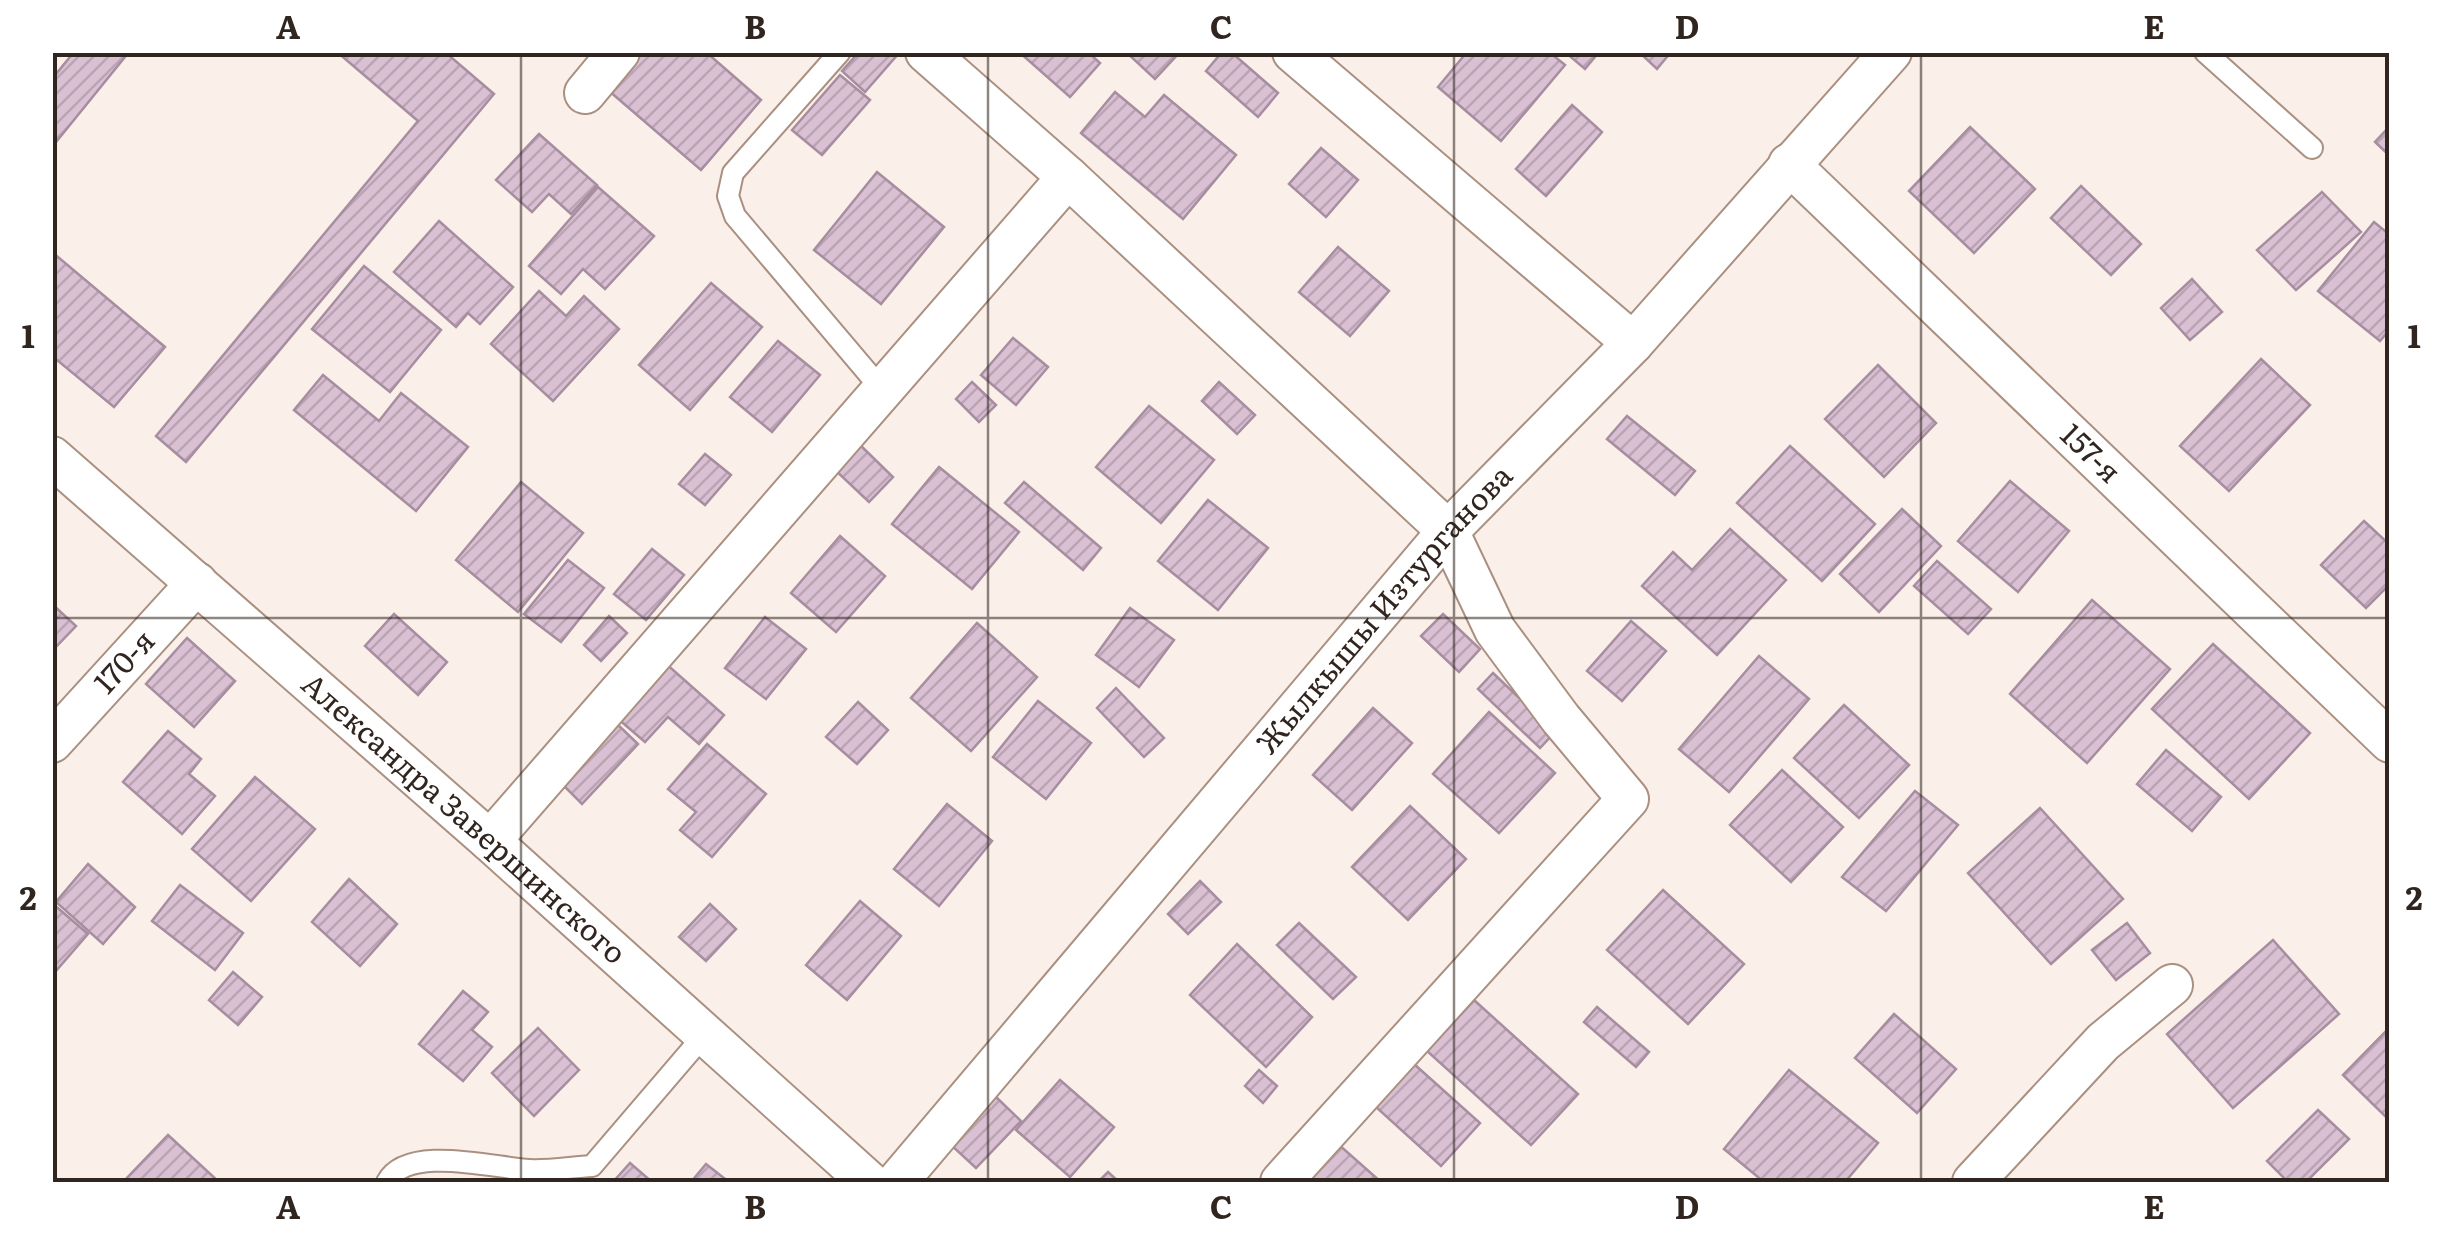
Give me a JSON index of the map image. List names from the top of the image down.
{
  "streets": {
    "street": [
      "157-я",
      "Жылкышы Изтурганова",
      "170-я",
      "Александра Завершинского"
    ]
  },
  "crossings": [
    ["157-я", "Жылкышы Изтурганова"],
    ["170-я", "Александра Завершинского"]
  ],
  "grid": {
    "columns": [
      "A",
      "B",
      "C",
      "D",
      "E"
    ],
    "rows": ["1", "2"]
  }
}
